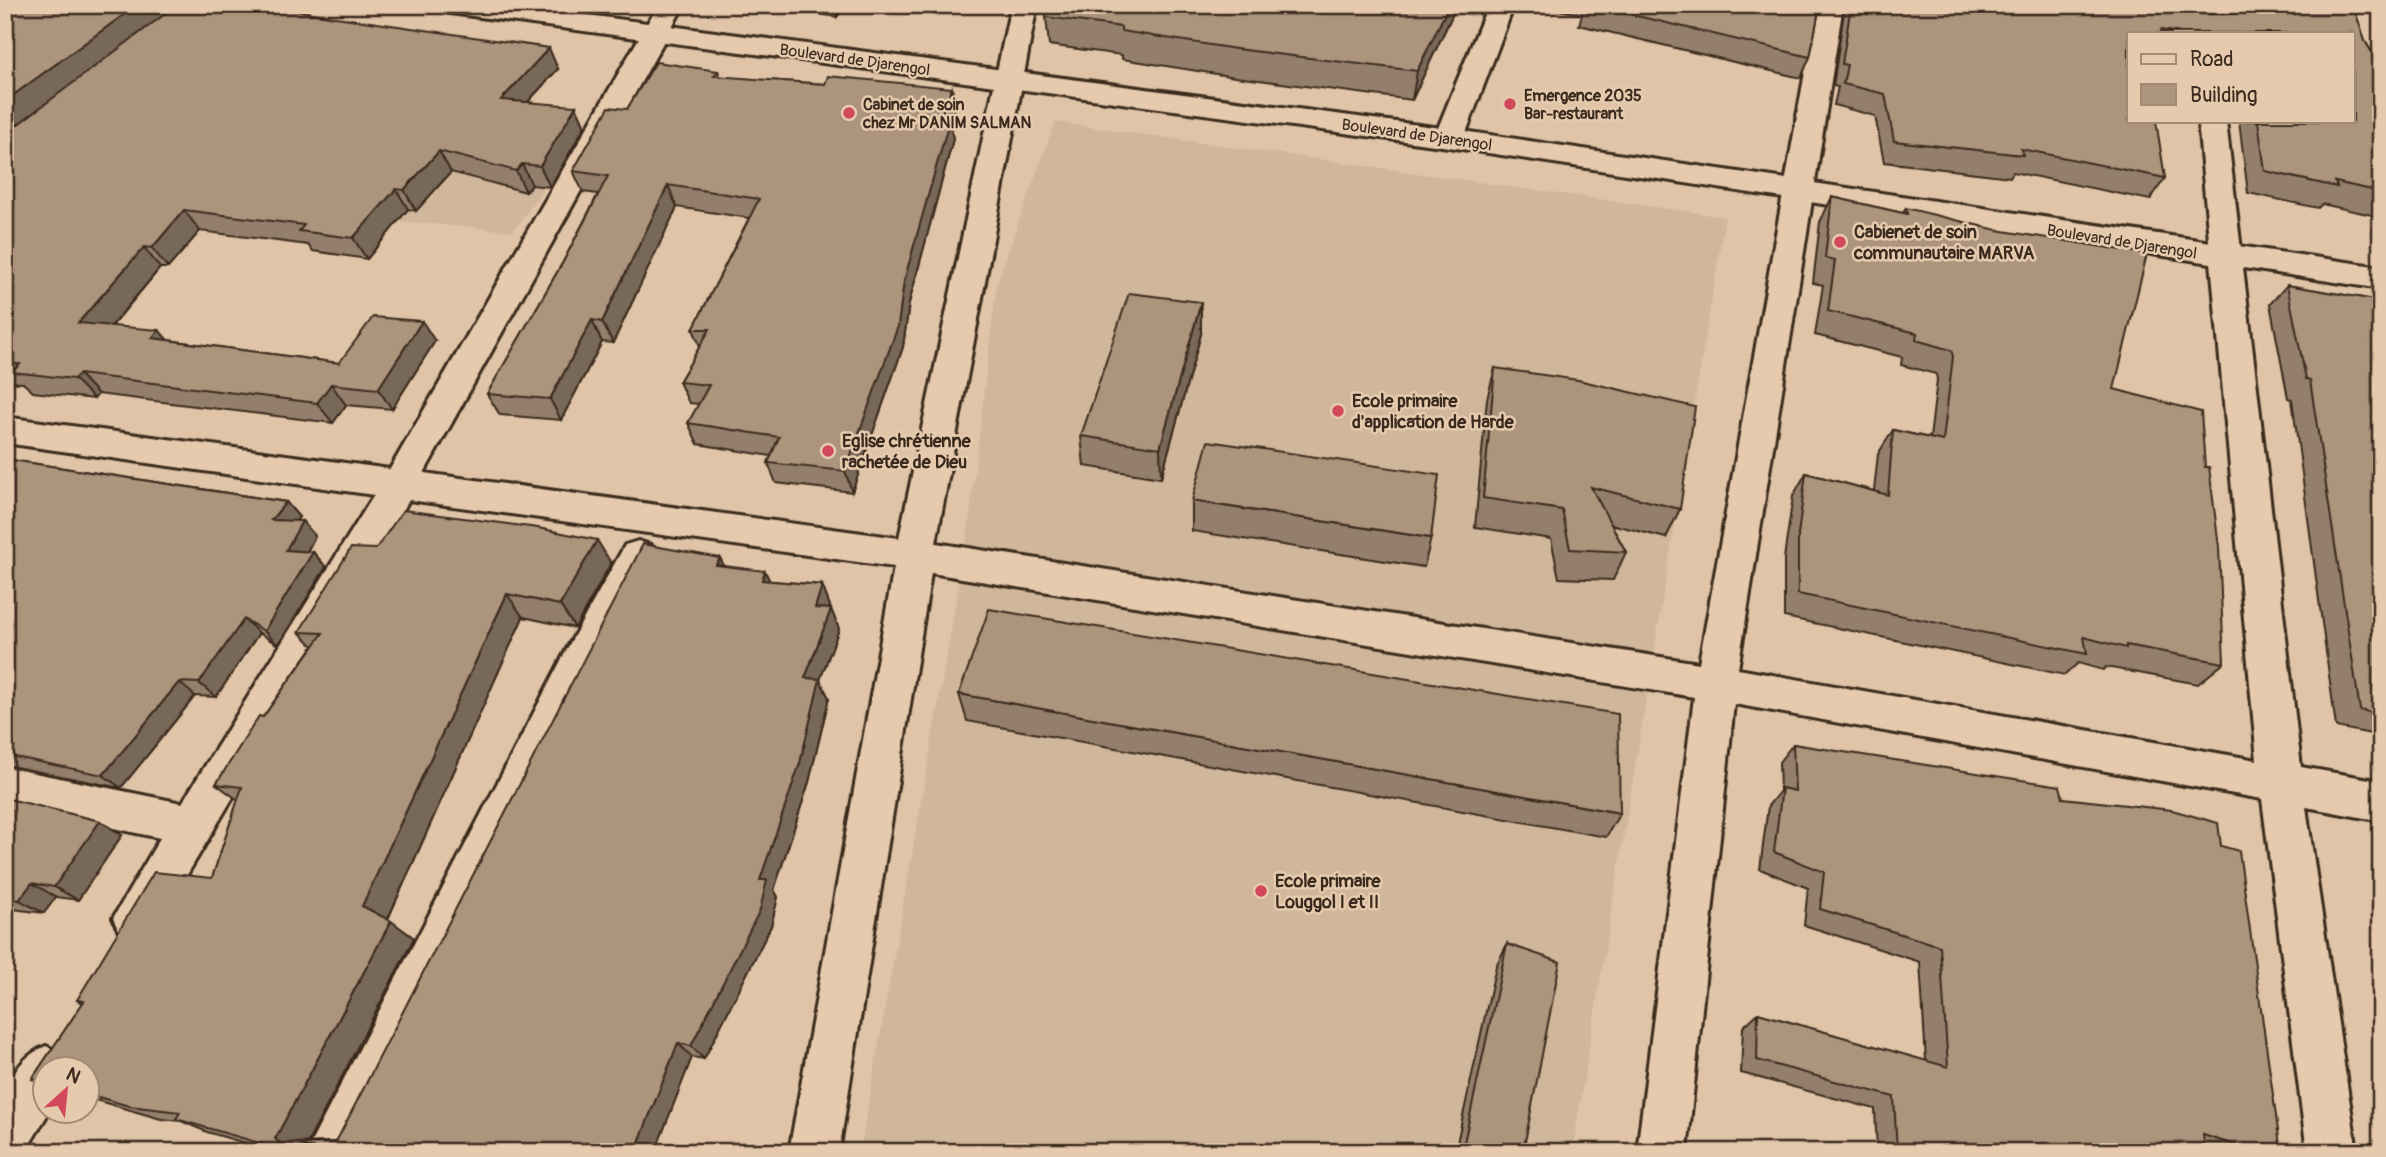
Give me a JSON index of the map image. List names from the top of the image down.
{
  "streets": {
    "street": ["Boulevard de Djarengol"]
  },
  "places": [
    "Emergence 2035 Bar-restaurant",
    "Cabinet de soin chez Mr DANIM SALMAN",
    "Cabienet de soin communautaire MARVA",
    "Ecole primaire d'application de Harde",
    "Eglise chrétienne rachetée de Dieu",
    "Ecole primaire Louggol I et II"
  ],
  "legend": ["Road", "Building"],
  "north": "top right"
}
